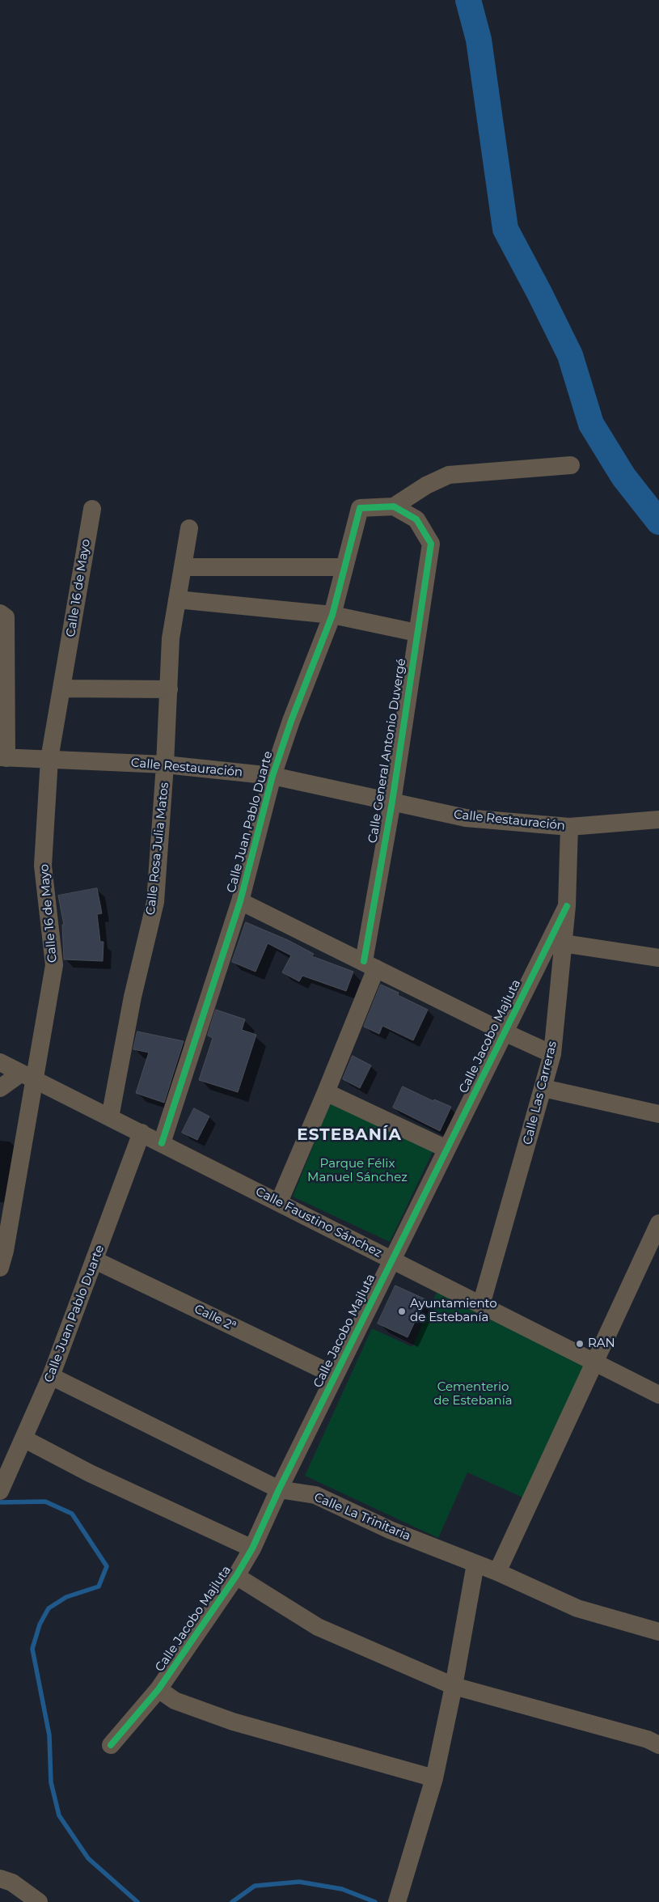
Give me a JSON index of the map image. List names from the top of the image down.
{
  "streets": {
    "street": [
      "Calle 16 de Mayo",
      "Calle General Antonio Duvergé",
      "Calle Restauración",
      "Calle Juan Pablo Duarte",
      "Calle Rosa Julia Matos",
      "Calle Jacobo Majluta",
      "Calle Las Carreras",
      "Calle Faustino Sánchez",
      "Calle 2ª",
      "Calle La Trinitaria"
    ]
  },
  "crossings": [
    ["Calle 16 de Mayo", "Calle Restauración"],
    ["Calle 16 de Mayo", "Calle Faustino Sánchez"],
    ["Calle General Antonio Duvergé", "Calle Restauración"],
    ["Calle General Antonio Duvergé", "Calle Juan Pablo Duarte"],
    ["Calle General Antonio Duvergé", "Calle Faustino Sánchez"],
    ["Calle Restauración", "Calle Juan Pablo Duarte"],
    ["Calle Restauración", "Calle Rosa Julia Matos"],
    ["Calle Restauración", "Calle Jacobo Majluta"],
    ["Calle Juan Pablo Duarte", "Calle Faustino Sánchez"],
    ["Calle Juan Pablo Duarte", "Calle 2ª"],
    ["Calle Juan Pablo Duarte", "Calle La Trinitaria"],
    ["Calle Rosa Julia Matos", "Calle Faustino Sánchez"],
    ["Calle Jacobo Majluta", "Calle Las Carreras"],
    ["Calle Jacobo Majluta", "Calle Faustino Sánchez"],
    ["Calle Jacobo Majluta", "Calle 2ª"],
    ["Calle Jacobo Majluta", "Calle La Trinitaria"],
    ["Calle Las Carreras", "Calle Faustino Sánchez"]
  ],
  "districts": ["ESTEBANÍA"],
  "parks": ["Parque Félix Manuel Sánchez", "Cementerio de Estebanía"],
  "places": ["Ayuntamiento de Estebanía", "RAN"]
}
